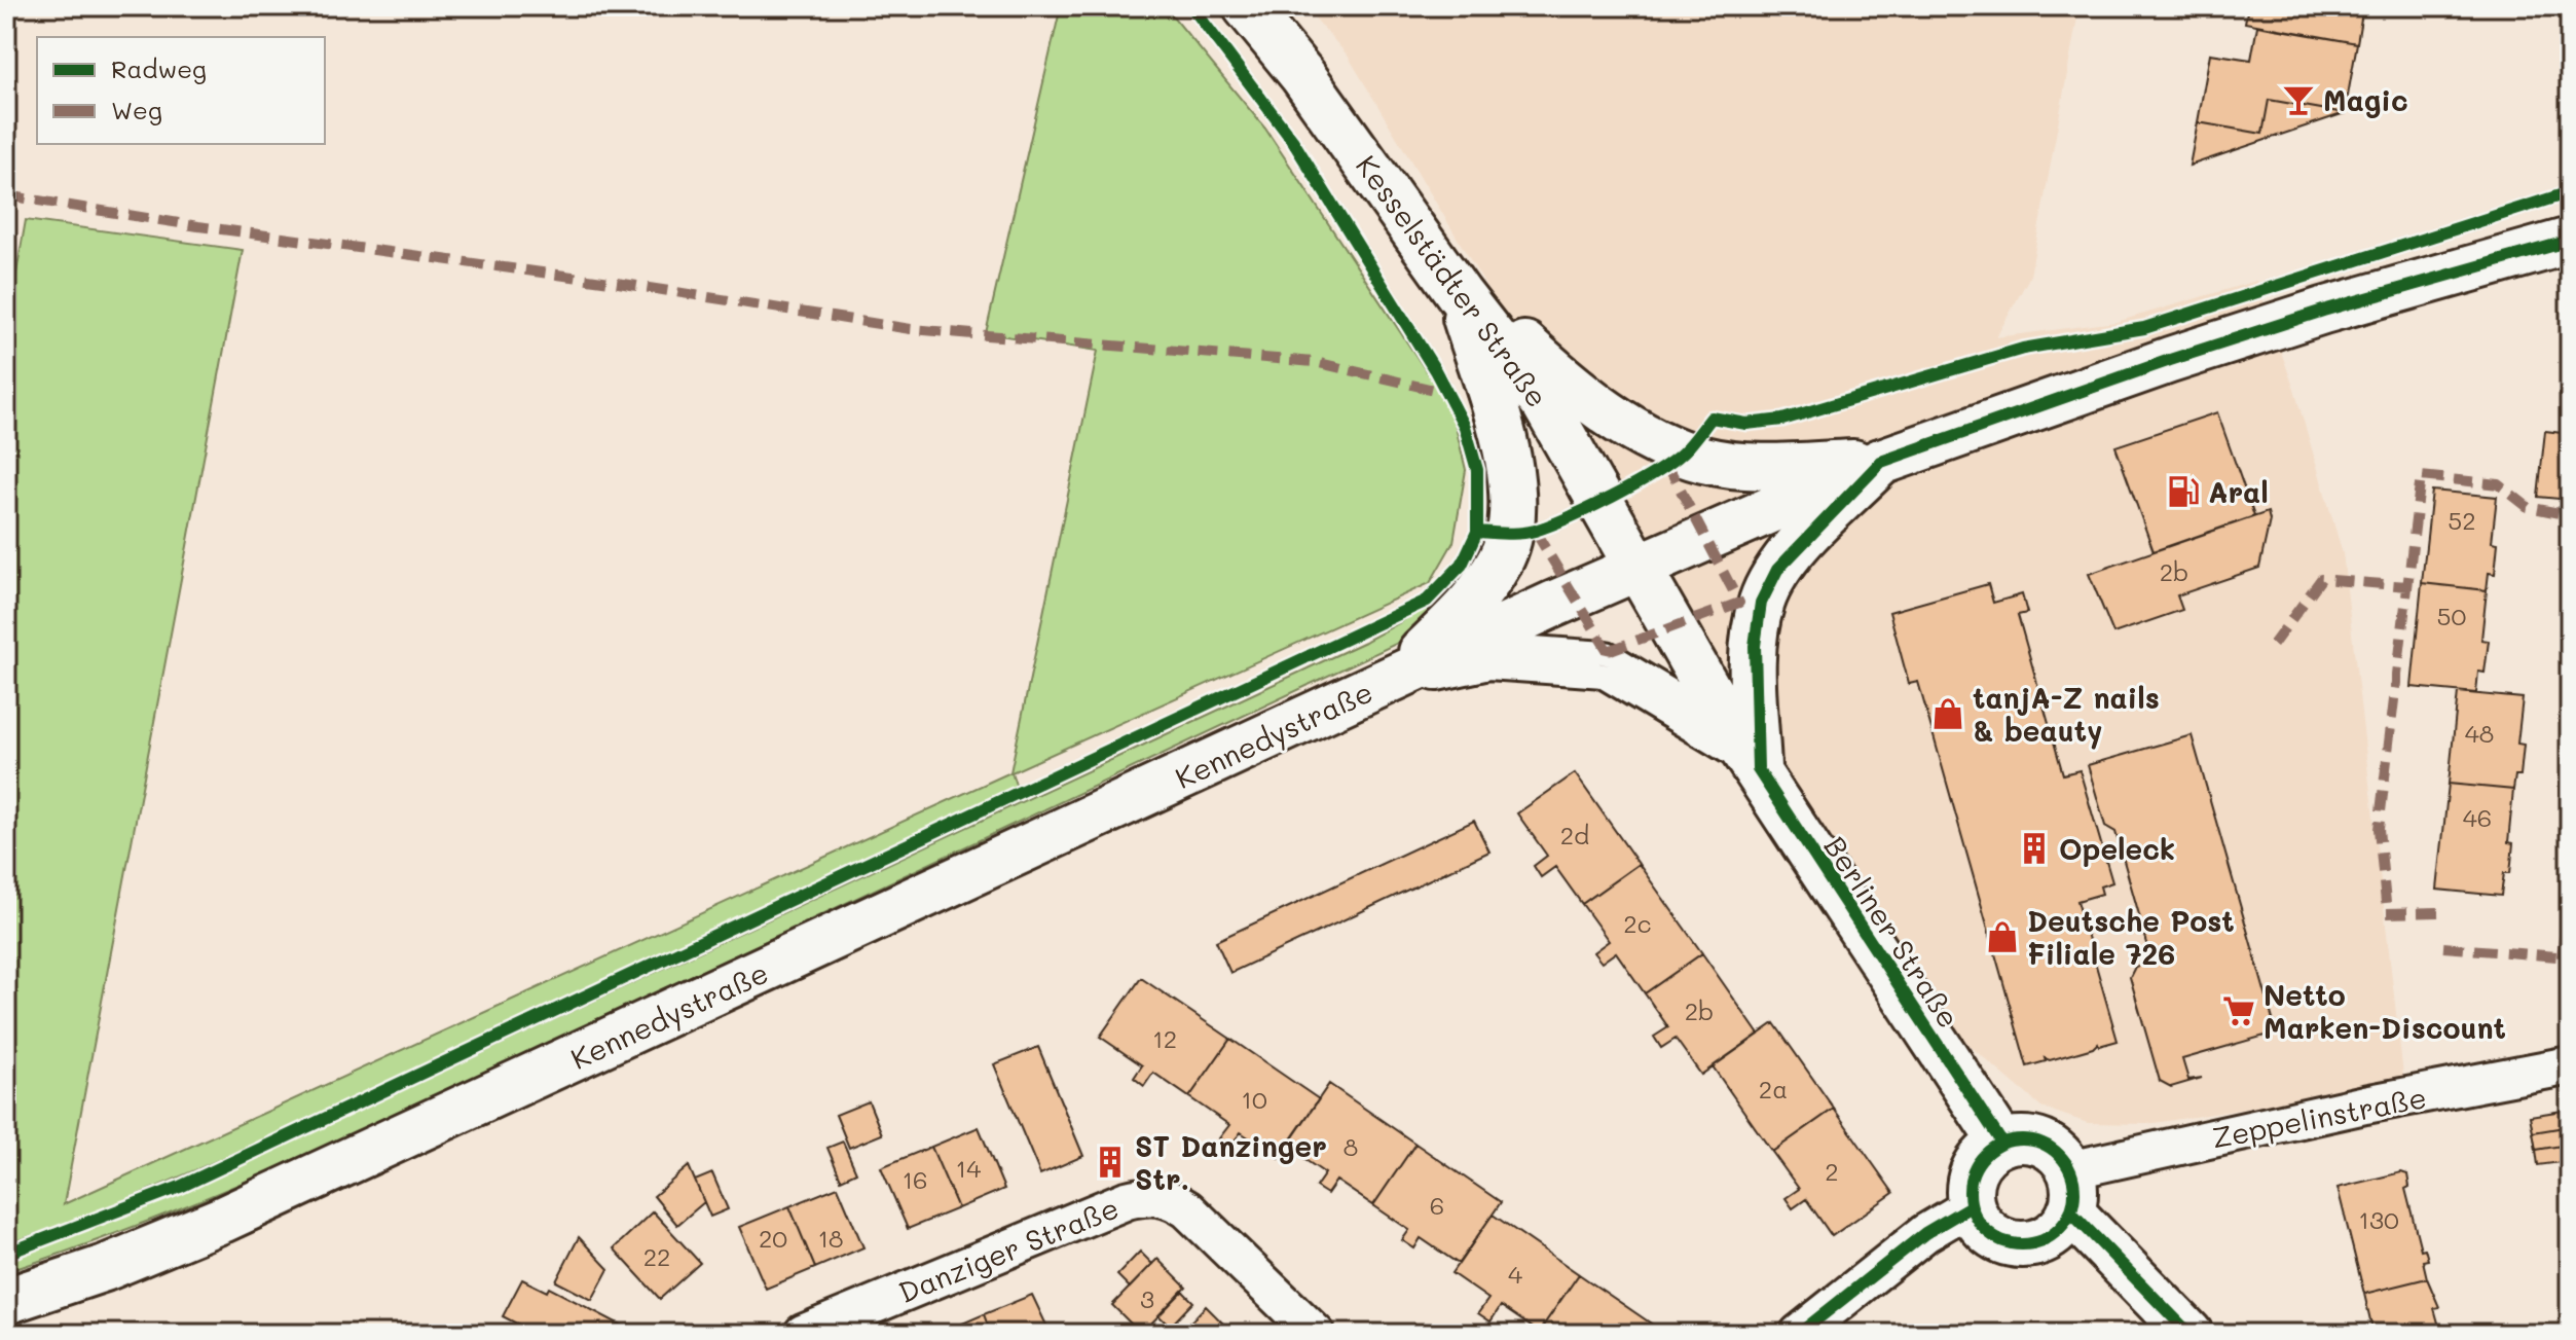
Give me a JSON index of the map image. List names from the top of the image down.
{
  "streets": {
    "main road": ["Kesselstädter Straße", "Kennedystraße", "Berliner Straße"],
    "street": ["Zeppelinstraße", "Danziger Straße"]
  },
  "crossings": [
    ["Kesselstädter Straße", "Kennedystraße"],
    ["Kesselstädter Straße", "Berliner Straße"],
    ["Kennedystraße", "Berliner Straße"],
    ["Berliner Straße", "Zeppelinstraße"]
  ],
  "places": {
    "bar": ["Magic"],
    "fuel station": ["Aral"],
    "shop": ["tanjA-Z nails & beauty", "Deutsche Post Filiale 726"],
    "building": ["Opeleck", "ST Danzinger Str."],
    "supermarket": ["Netto Marken-Discount"]
  },
  "house_numbers": [
    "52",
    "2b",
    "50",
    "48",
    "46",
    "2d",
    "2c",
    "2b",
    "12",
    "2a",
    "10",
    "8",
    "14",
    "2",
    "16",
    "6",
    "130",
    "20",
    "18",
    "22",
    "4",
    "3"
  ],
  "legend": ["Radweg", "Weg"]
}
